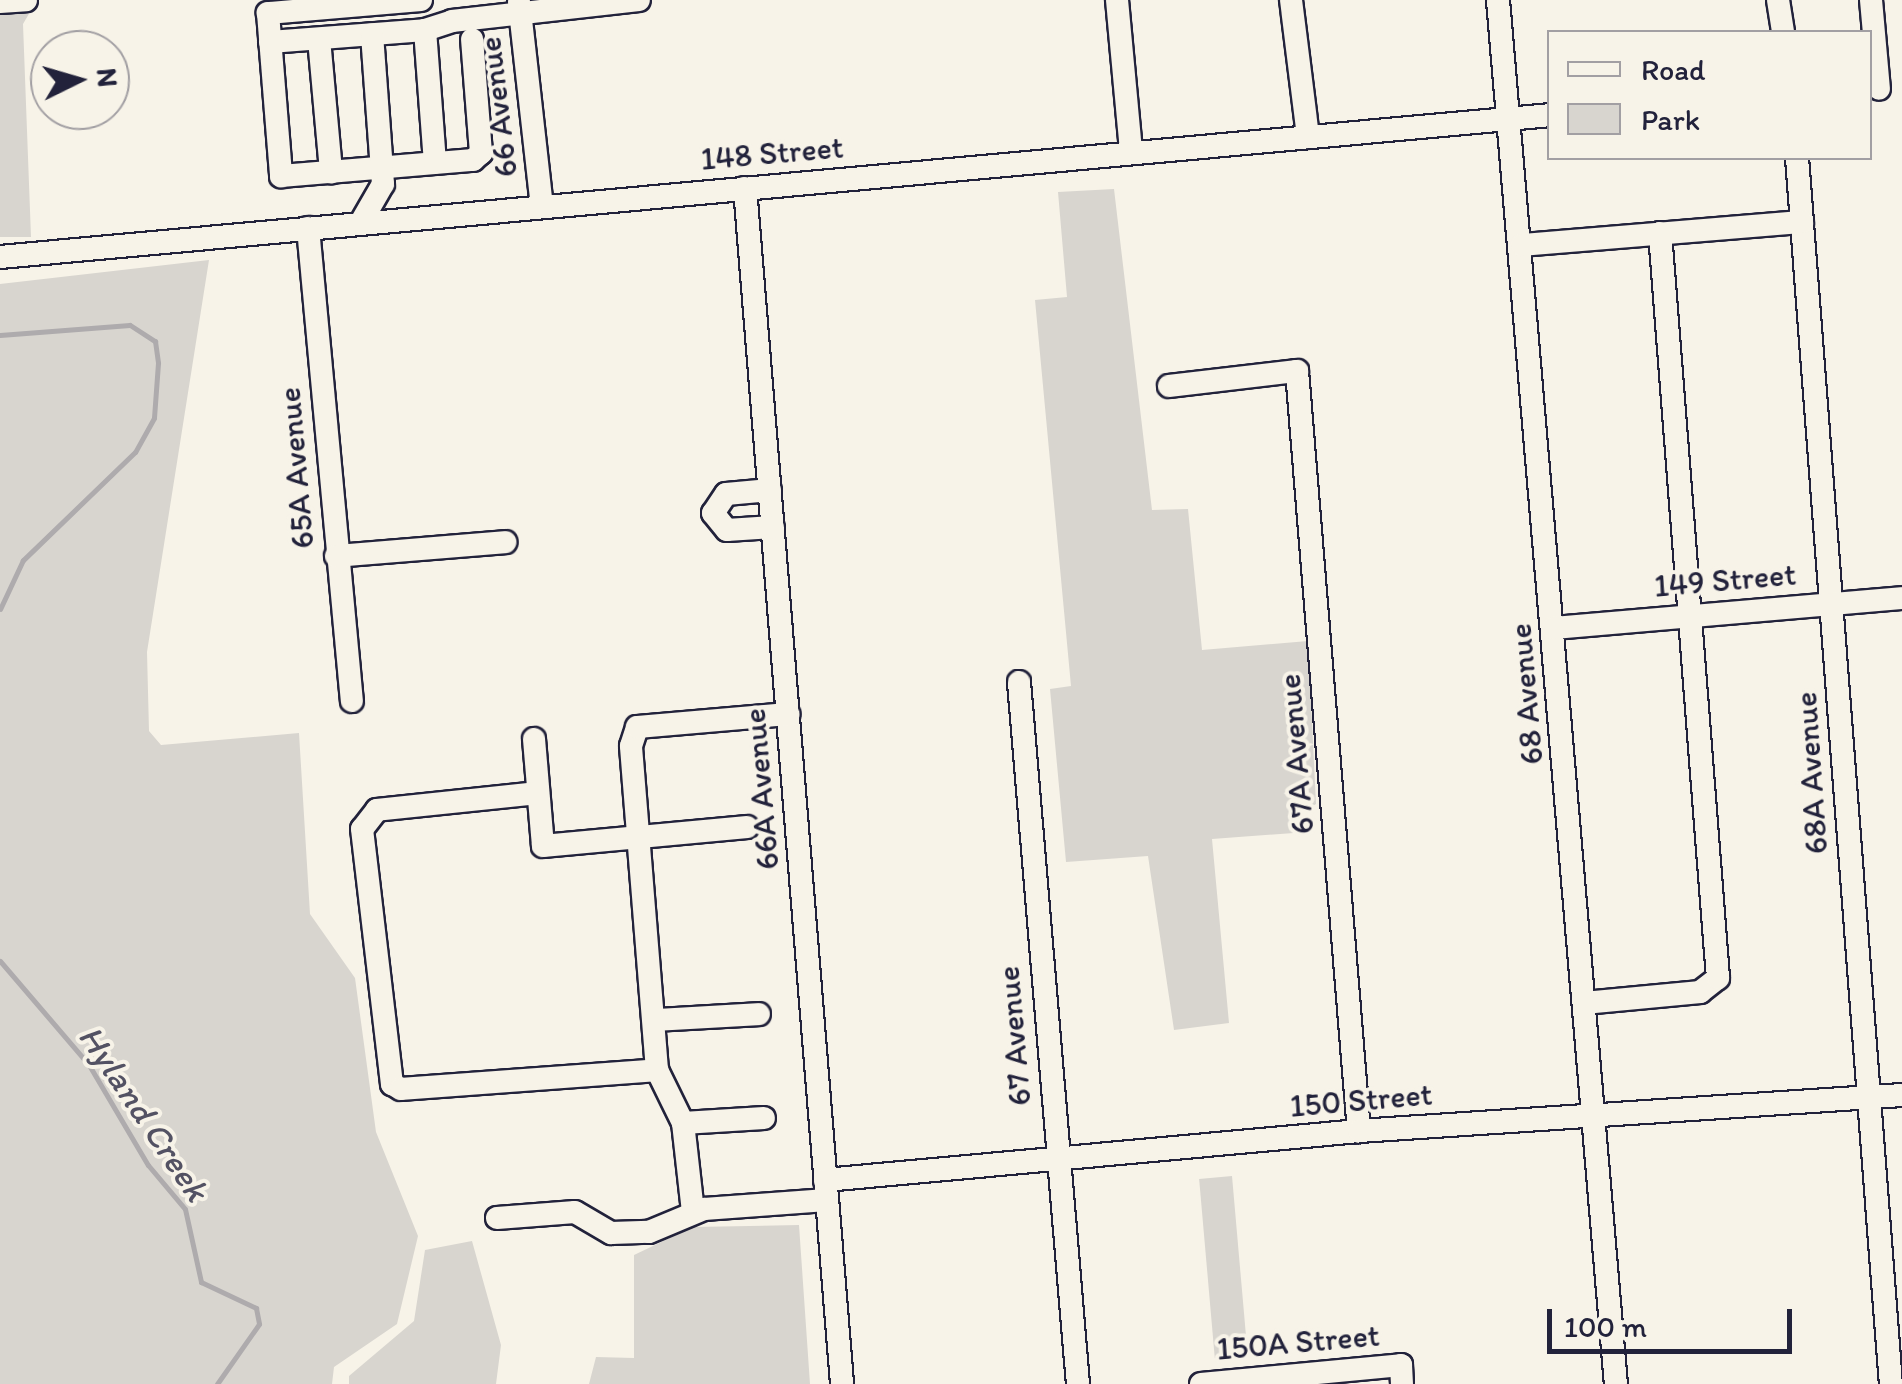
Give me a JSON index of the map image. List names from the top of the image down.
{
  "streets": {
    "street": [
      "66 Avenue",
      "148 Street",
      "65A Avenue",
      "149 Street",
      "68 Avenue",
      "67A Avenue",
      "68A Avenue",
      "66A Avenue",
      "67 Avenue",
      "150 Street",
      "150A Street"
    ]
  },
  "crossings": [
    ["66 Avenue", "148 Street"],
    ["148 Street", "65A Avenue"],
    ["148 Street", "68 Avenue"],
    ["148 Street", "66A Avenue"],
    ["149 Street", "68 Avenue"],
    ["149 Street", "68A Avenue"],
    ["68 Avenue", "150 Street"],
    ["67A Avenue", "150 Street"],
    ["68A Avenue", "150 Street"],
    ["66A Avenue", "150 Street"],
    ["67 Avenue", "150 Street"]
  ],
  "water": ["Hyland Creek"],
  "legend": ["Road", "Park"],
  "scale_bar": "100 m",
  "north": "right"
}
